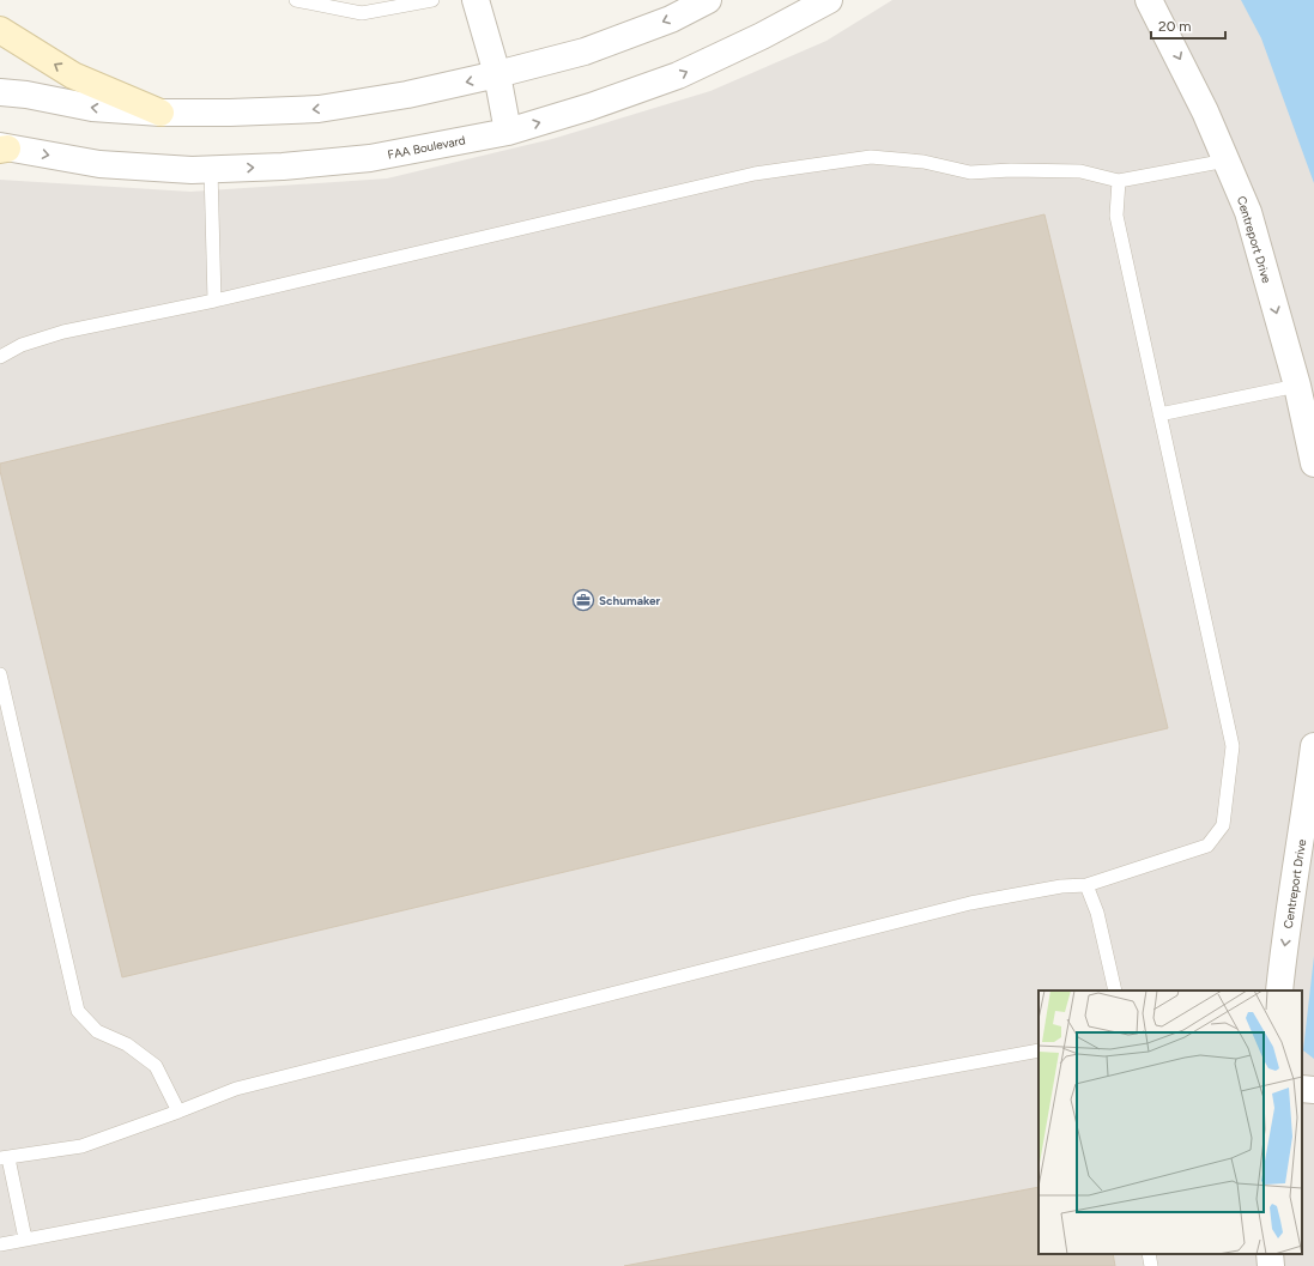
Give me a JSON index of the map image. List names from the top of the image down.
{
  "streets": {
    "street": ["FAA Boulevard", "Centreport Drive"]
  },
  "one_way": ["Centreport Drive"],
  "places": {
    "office": ["Schumaker"]
  },
  "scale_bar": "20 m"
}
